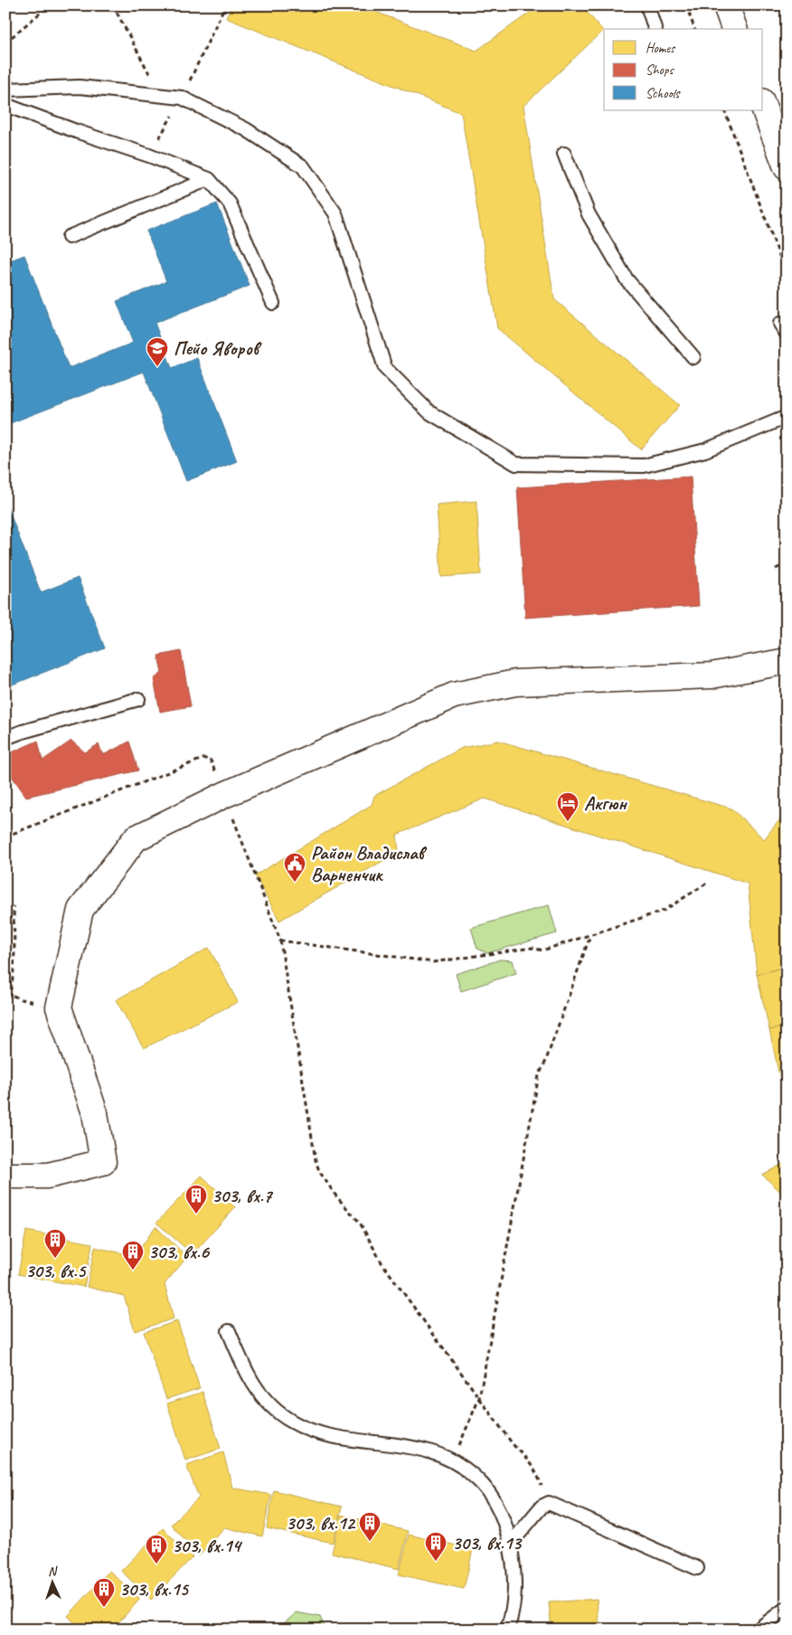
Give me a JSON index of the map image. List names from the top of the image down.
{
  "places": {
    "school or university": ["Пейо Яворов"],
    "hotel": ["Акгюн"],
    "public building": ["Район Владислав Варненчик"],
    "building": [
      "303, вх.7",
      "303, вх.5",
      "303, вх.6",
      "303, вх.12",
      "303, вх.13",
      "303, вх.14",
      "303, вх.15"
    ]
  },
  "legend": ["Homes", "Shops", "Schools"],
  "north": "top"
}
